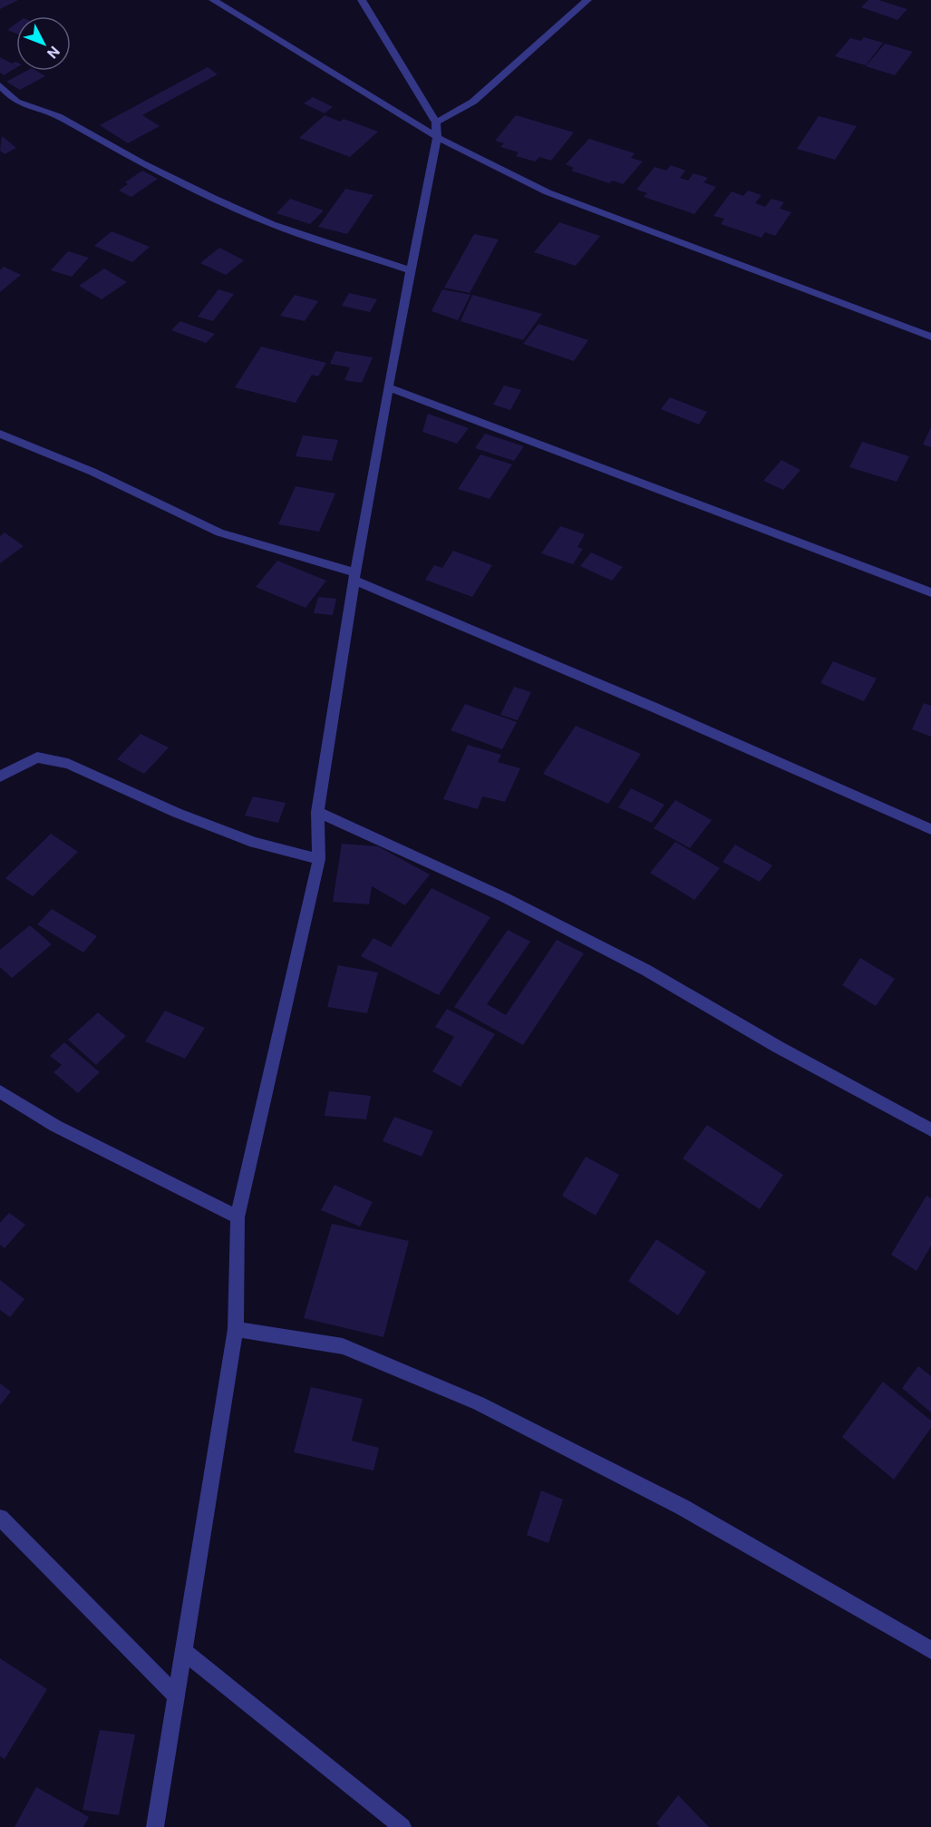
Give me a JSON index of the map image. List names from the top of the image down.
{
  "north": "bottom right"
}
